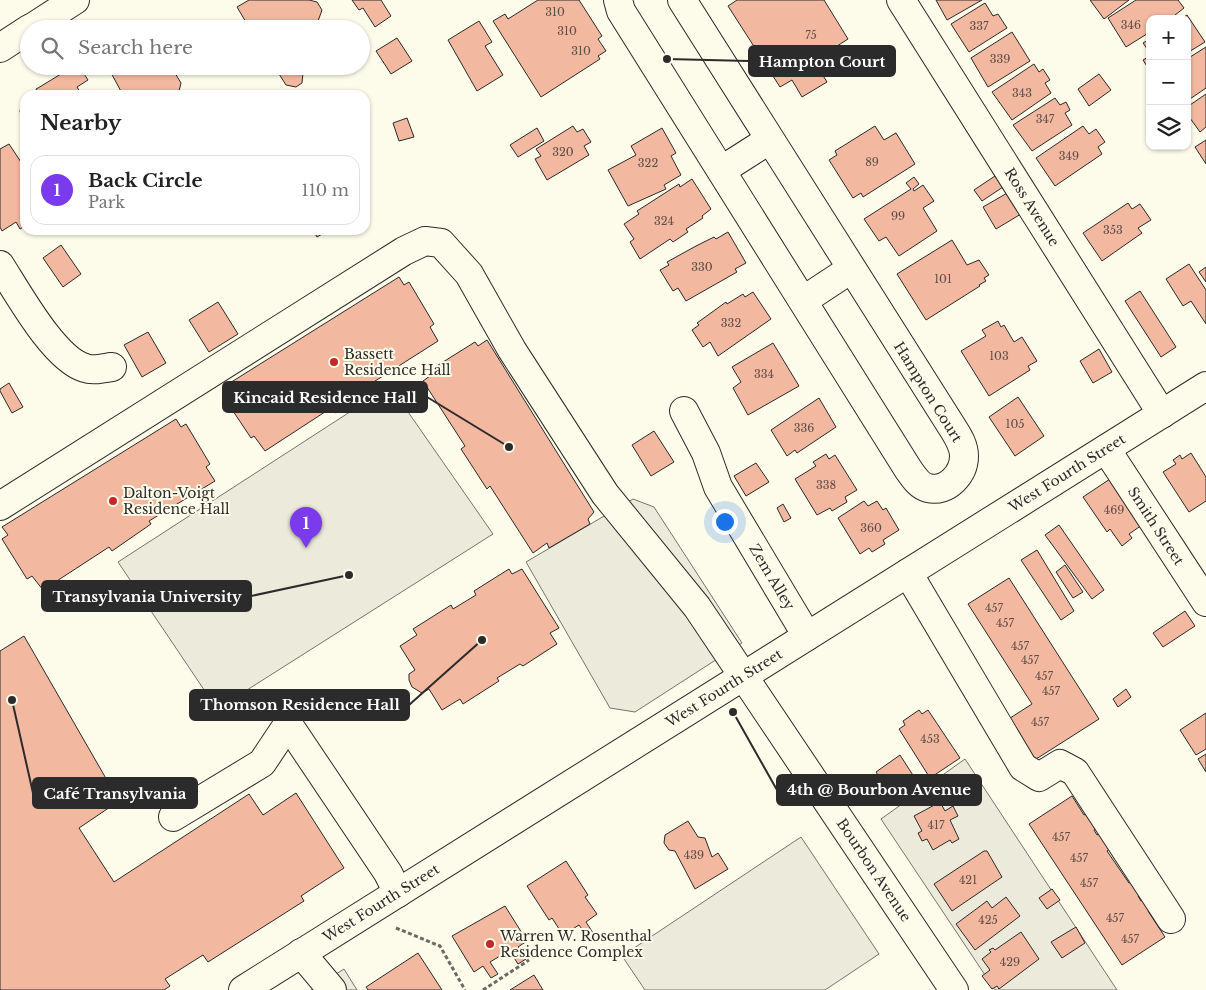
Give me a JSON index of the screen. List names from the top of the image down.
{
  "streets": {
    "street": [
      "Ross Avenue",
      "Hampton Court",
      "West Fourth Street",
      "Smith Street",
      "Zem Alley",
      "Bourbon Avenue"
    ]
  },
  "crossings": [
    ["Ross Avenue", "West Fourth Street"],
    ["West Fourth Street", "Smith Street"],
    ["West Fourth Street", "Zem Alley"],
    ["West Fourth Street", "Bourbon Avenue"]
  ],
  "places": [
    "Hampton Court",
    "Bassett Residence Hall",
    "Kincaid Residence Hall",
    "Dalton-Voigt Residence Hall",
    "Transylvania University",
    "Thomson Residence Hall",
    "Café Transylvania",
    "4th @ Bourbon Avenue",
    "Warren W. Rosenthal Residence Complex"
  ],
  "house_numbers": [
    "310",
    "346",
    "337",
    "310",
    "75",
    "310",
    "339",
    "343",
    "347",
    "320",
    "349",
    "89",
    "322",
    "99",
    "324",
    "353",
    "330",
    "101",
    "332",
    "103",
    "334",
    "105",
    "336",
    "338",
    "469",
    "360",
    "457",
    "457",
    "457",
    "457",
    "457",
    "457",
    "457",
    "453",
    "417",
    "457",
    "439",
    "457",
    "421",
    "457",
    "457",
    "425",
    "457",
    "429"
  ],
  "page": {
    "map_buttons": ["+", "−"],
    "search": "Search here",
    "heading": "Nearby",
    "list": [
      {
        "mark": "1",
        "name": "Back Circle",
        "note": "Park",
        "value": "110 m"
      }
    ],
    "pins": "1"
  }
}
